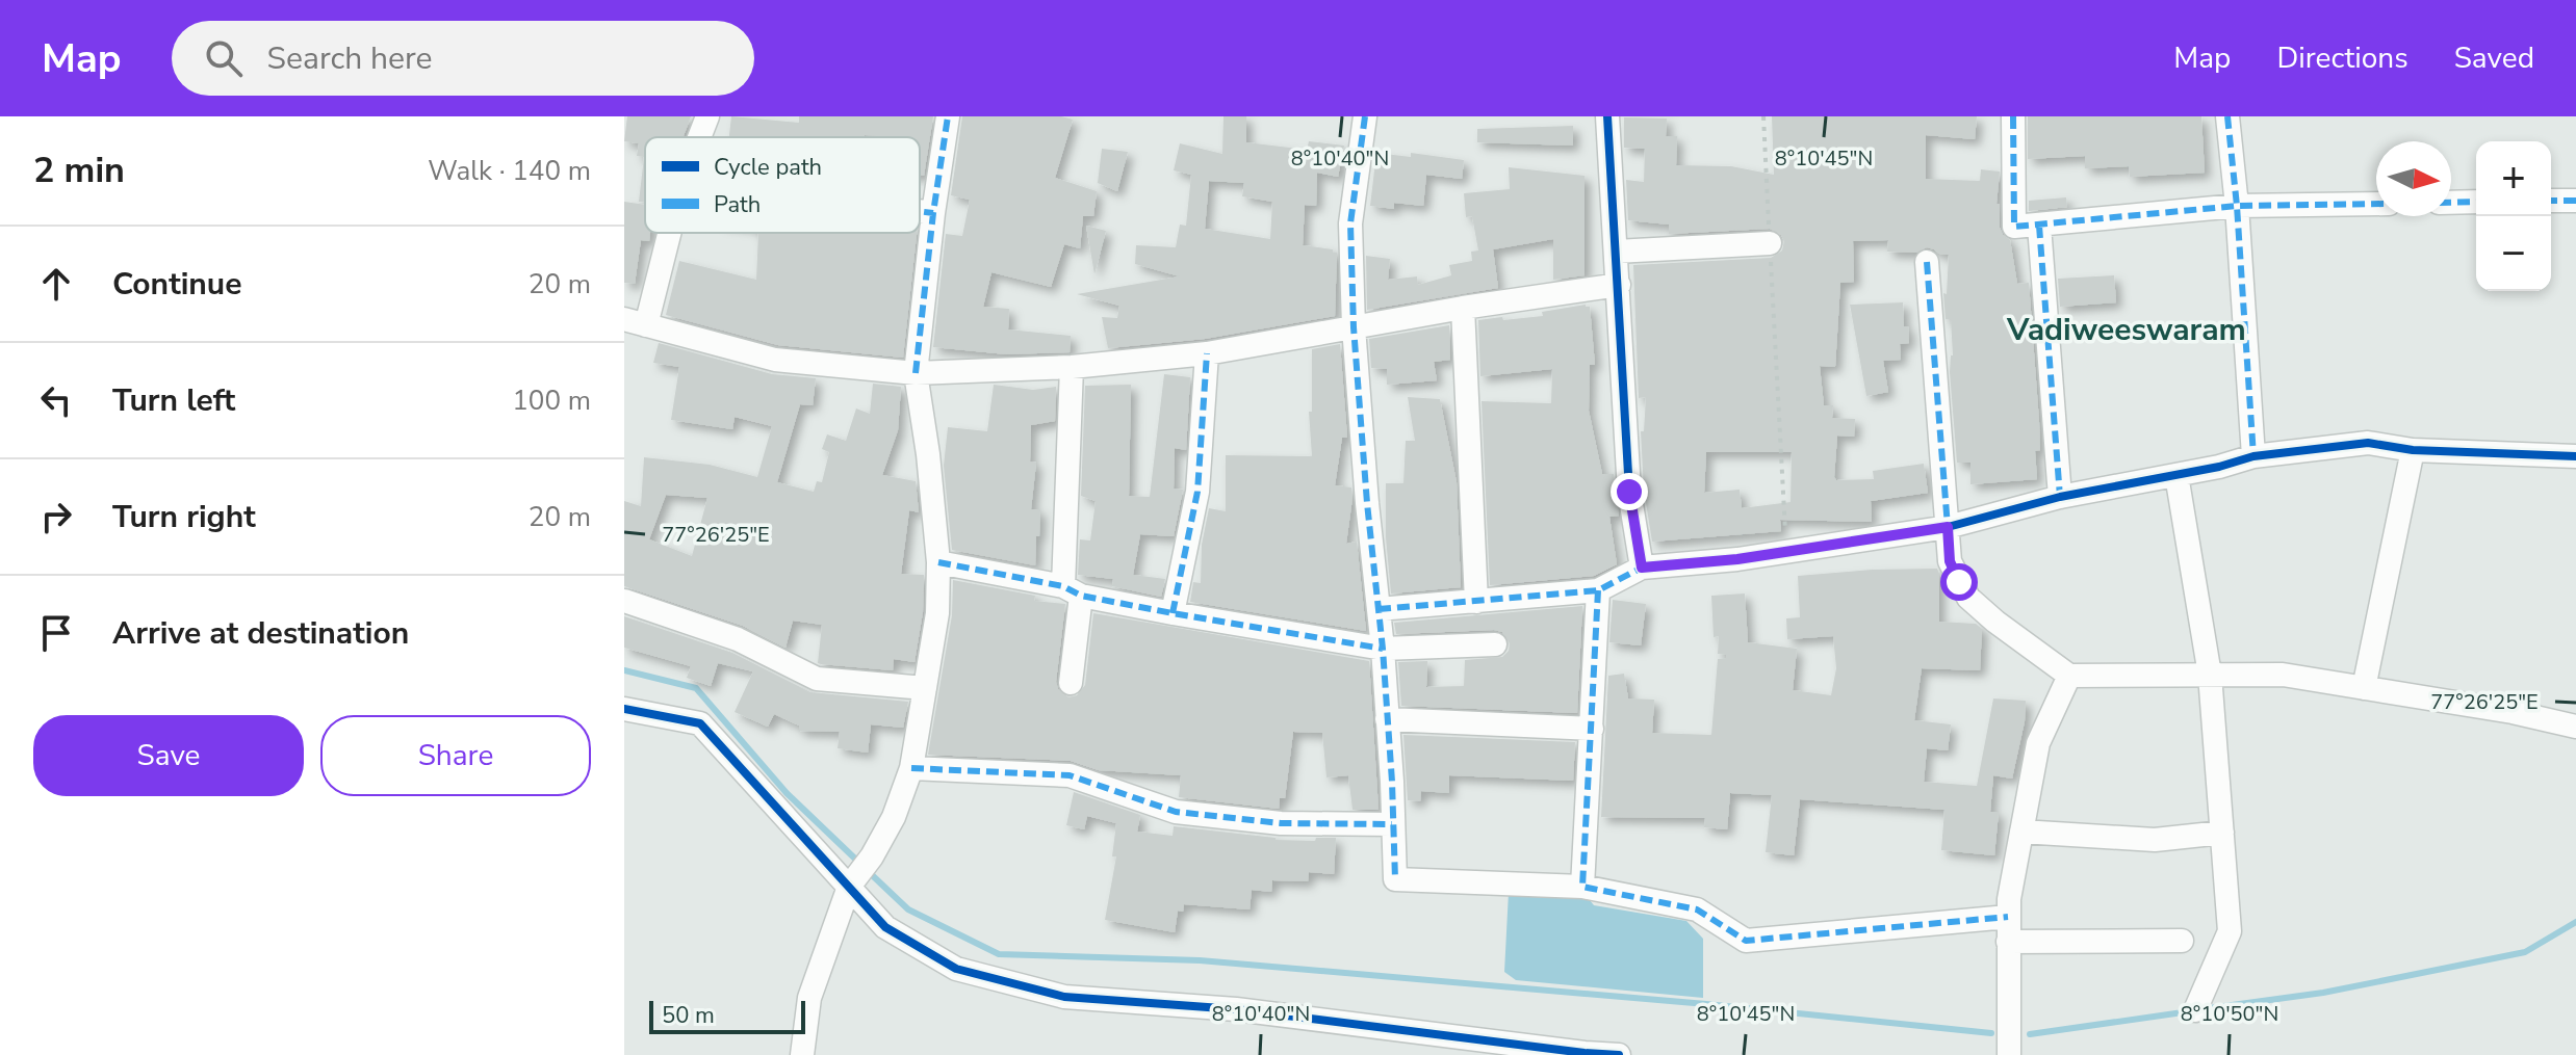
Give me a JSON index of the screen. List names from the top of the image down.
{
  "districts": ["Vadiweeswaram"],
  "legend": ["Cycle path", "Path"],
  "scale_bar": "50 m",
  "north": "right",
  "page": {
    "header": "Map",
    "search": "Search here",
    "nav": ["Map", "Directions", "Saved"],
    "heading": ["2 min", "Walk · 140 m"],
    "map_buttons": ["+", "−"],
    "list": [
      ["Continue", "20 m"],
      ["Turn left", "100 m"],
      ["Turn right", "20 m"],
      "Arrive at destination"
    ],
    "buttons": ["Save", "Share"],
    "scale": "50 m"
  },
  "coordinates": [
    "8°10'40\"N",
    "8°10'45\"N",
    "77°26'25\"E",
    "8°10'50\"N"
  ]
}
